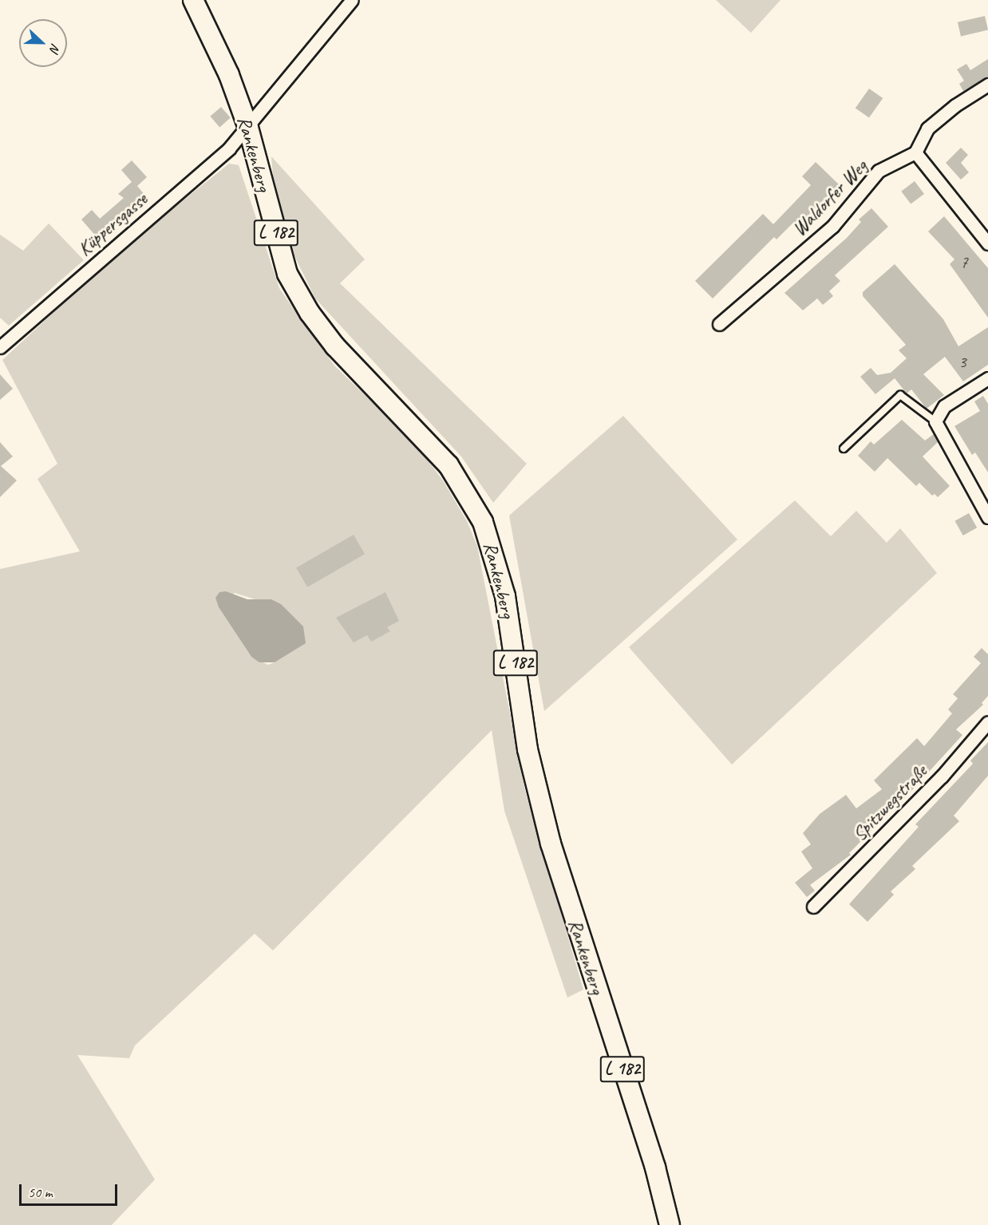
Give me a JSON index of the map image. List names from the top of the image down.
{
  "streets": {
    "main road": ["Rankenberg", "L 182"],
    "street": ["Waldorfer Weg", "Küppersgasse", "Spitzwegstraße"]
  },
  "crossings": [
    ["Rankenberg", "Küppersgasse"]
  ],
  "house_numbers": ["7", "3"],
  "scale_bar": "50 m",
  "north": "right"
}
